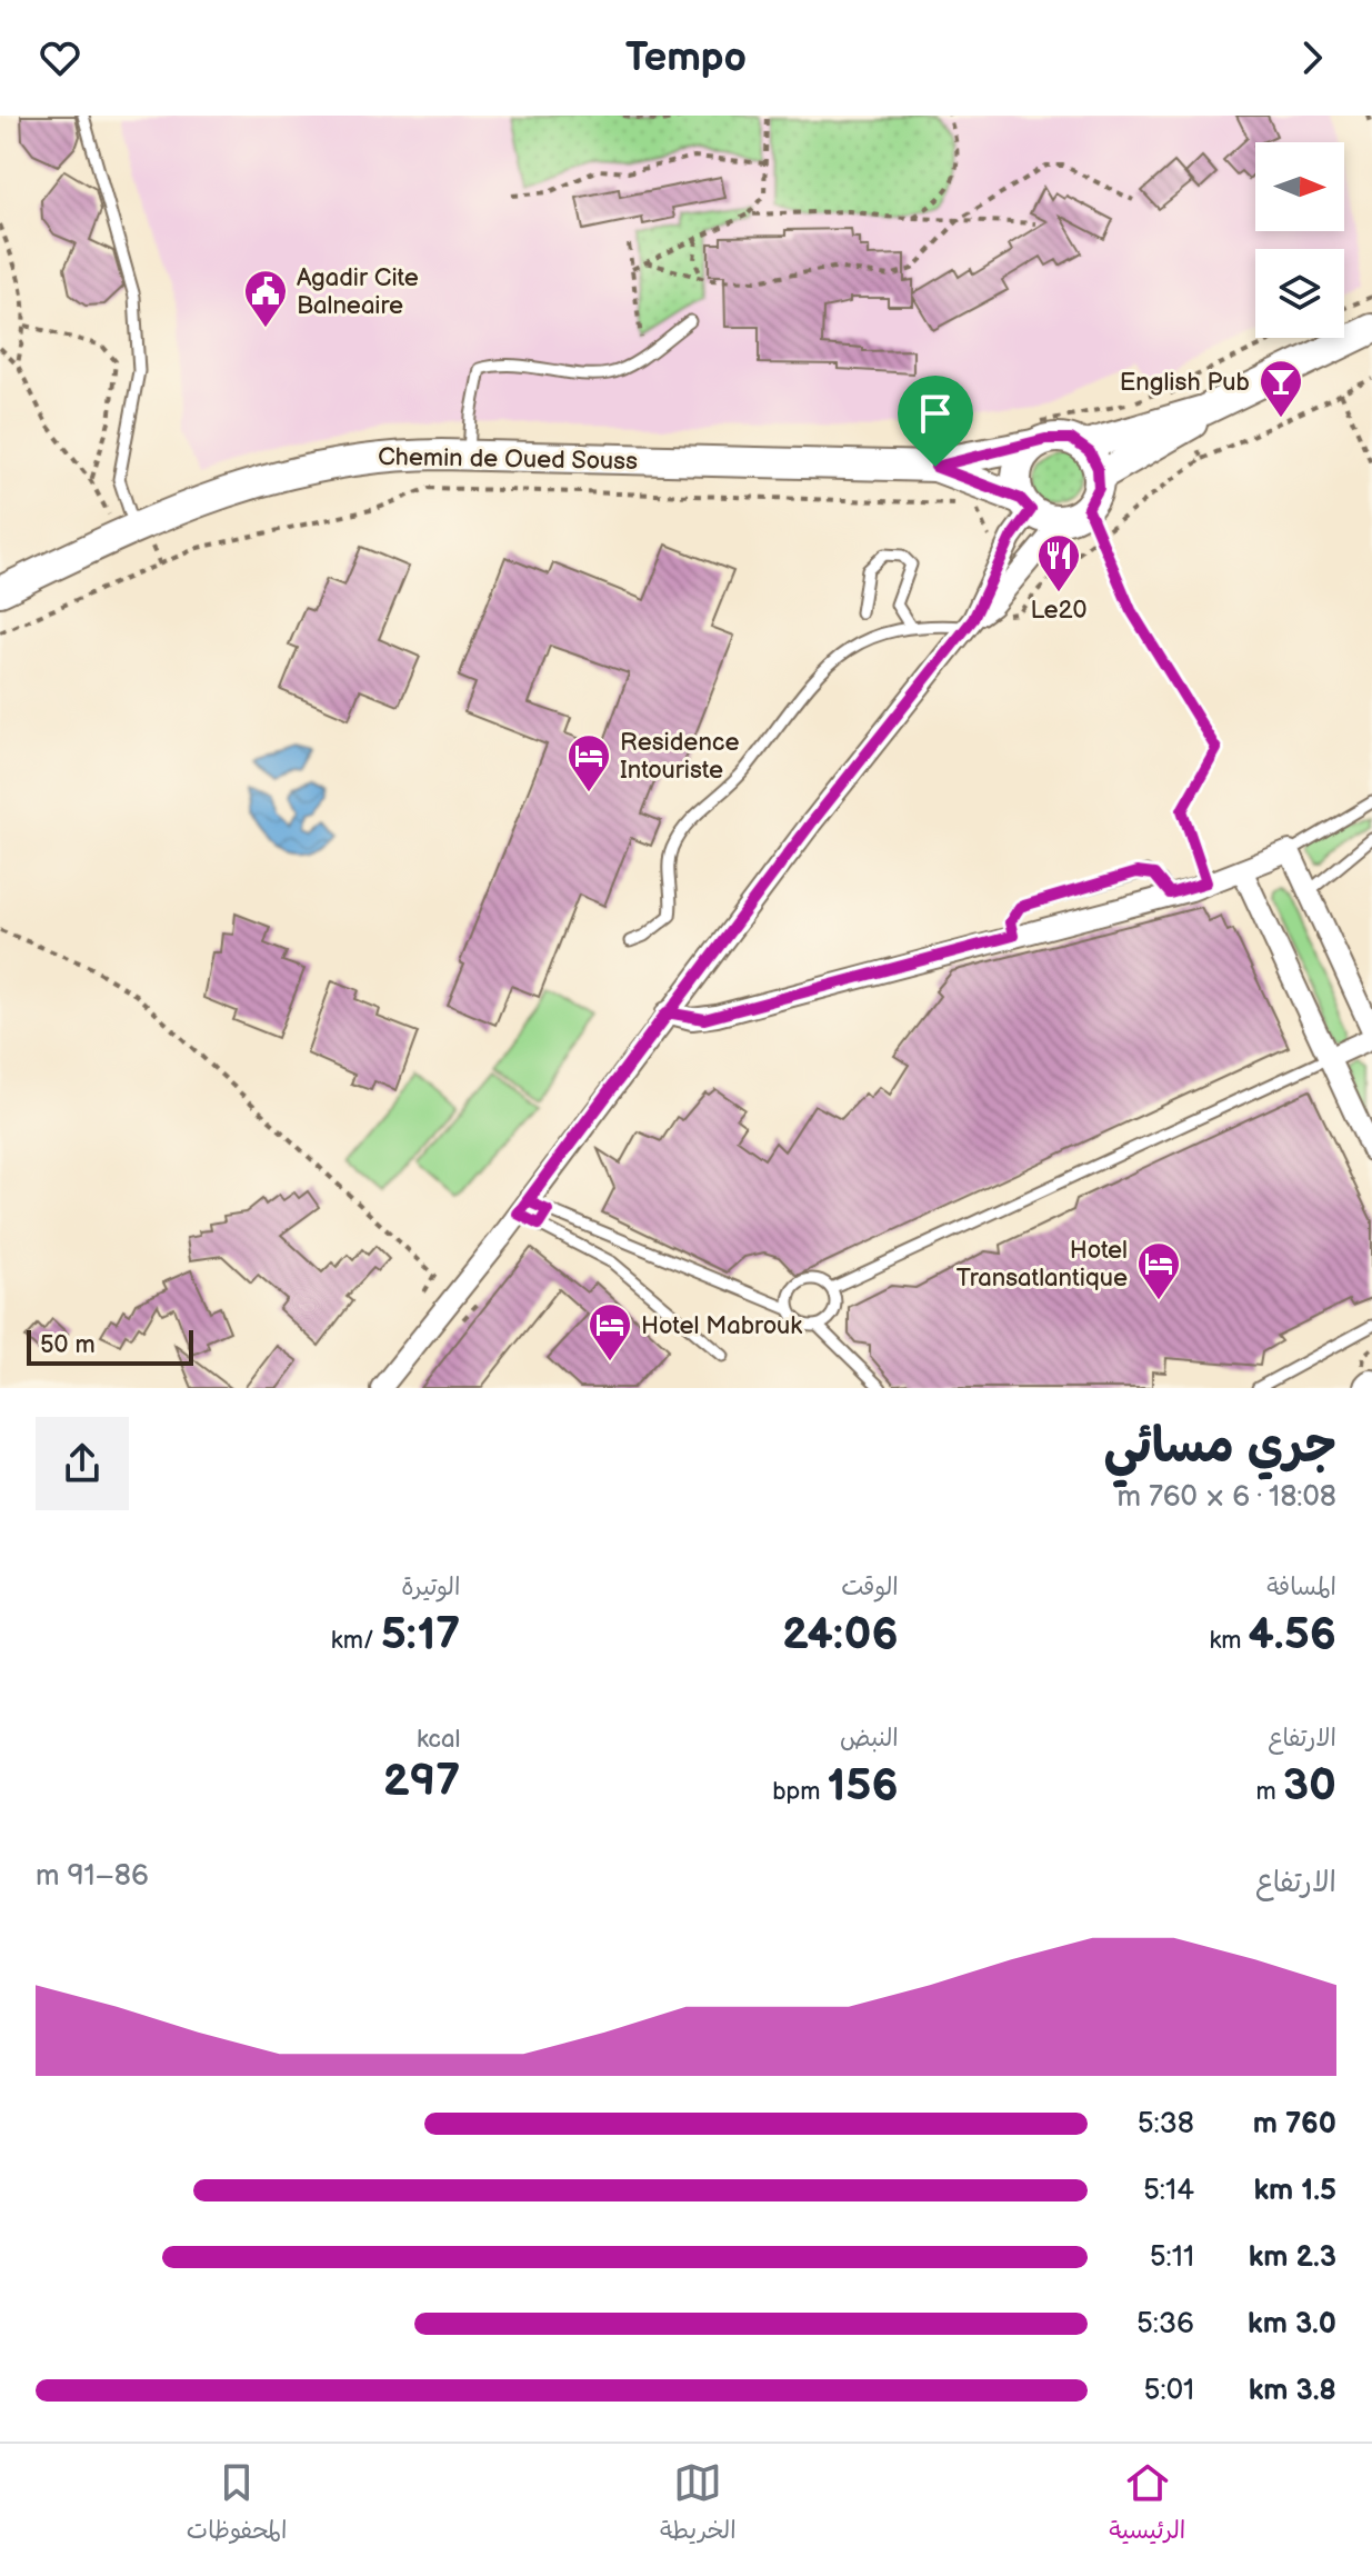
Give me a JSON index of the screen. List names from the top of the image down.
{
  "streets": {
    "street": ["Chemin de Oued Souss"]
  },
  "places": {
    "public building": ["Agadir Cite Balneaire"],
    "bar": ["English Pub"],
    "restaurant": ["Le20"],
    "hotel": ["Residence Intouriste", "Hotel Transatlantique", "Hotel Mabrouk"]
  },
  "scale_bar": "50 m",
  "north": "right",
  "page": {
    "header": "Tempo",
    "scale": "50 m",
    "heading": ["جري مسائي", "18:08 · 6 × 760 m"],
    "stats": [
      ["المسافة", "4.56 km"],
      ["الوقت", "24:06"],
      ["الوتيرة", "5:17 /km"],
      ["الارتفاع", "30 m"],
      ["النبض", "156 bpm"],
      ["kcal", "297"]
    ],
    "chart": ["الارتفاع", "86–91 m"],
    "list": [
      {
        "name": "760 m",
        "note": "5:38"
      },
      {
        "name": "1.5 km",
        "note": "5:14"
      },
      {
        "name": "2.3 km",
        "note": "5:11"
      },
      {
        "name": "3.0 km",
        "note": "5:36"
      },
      {
        "name": "3.8 km",
        "note": "5:01"
      }
    ],
    "tabs": ["الرئيسية", "الخريطة", "المحفوظات"]
  }
}
